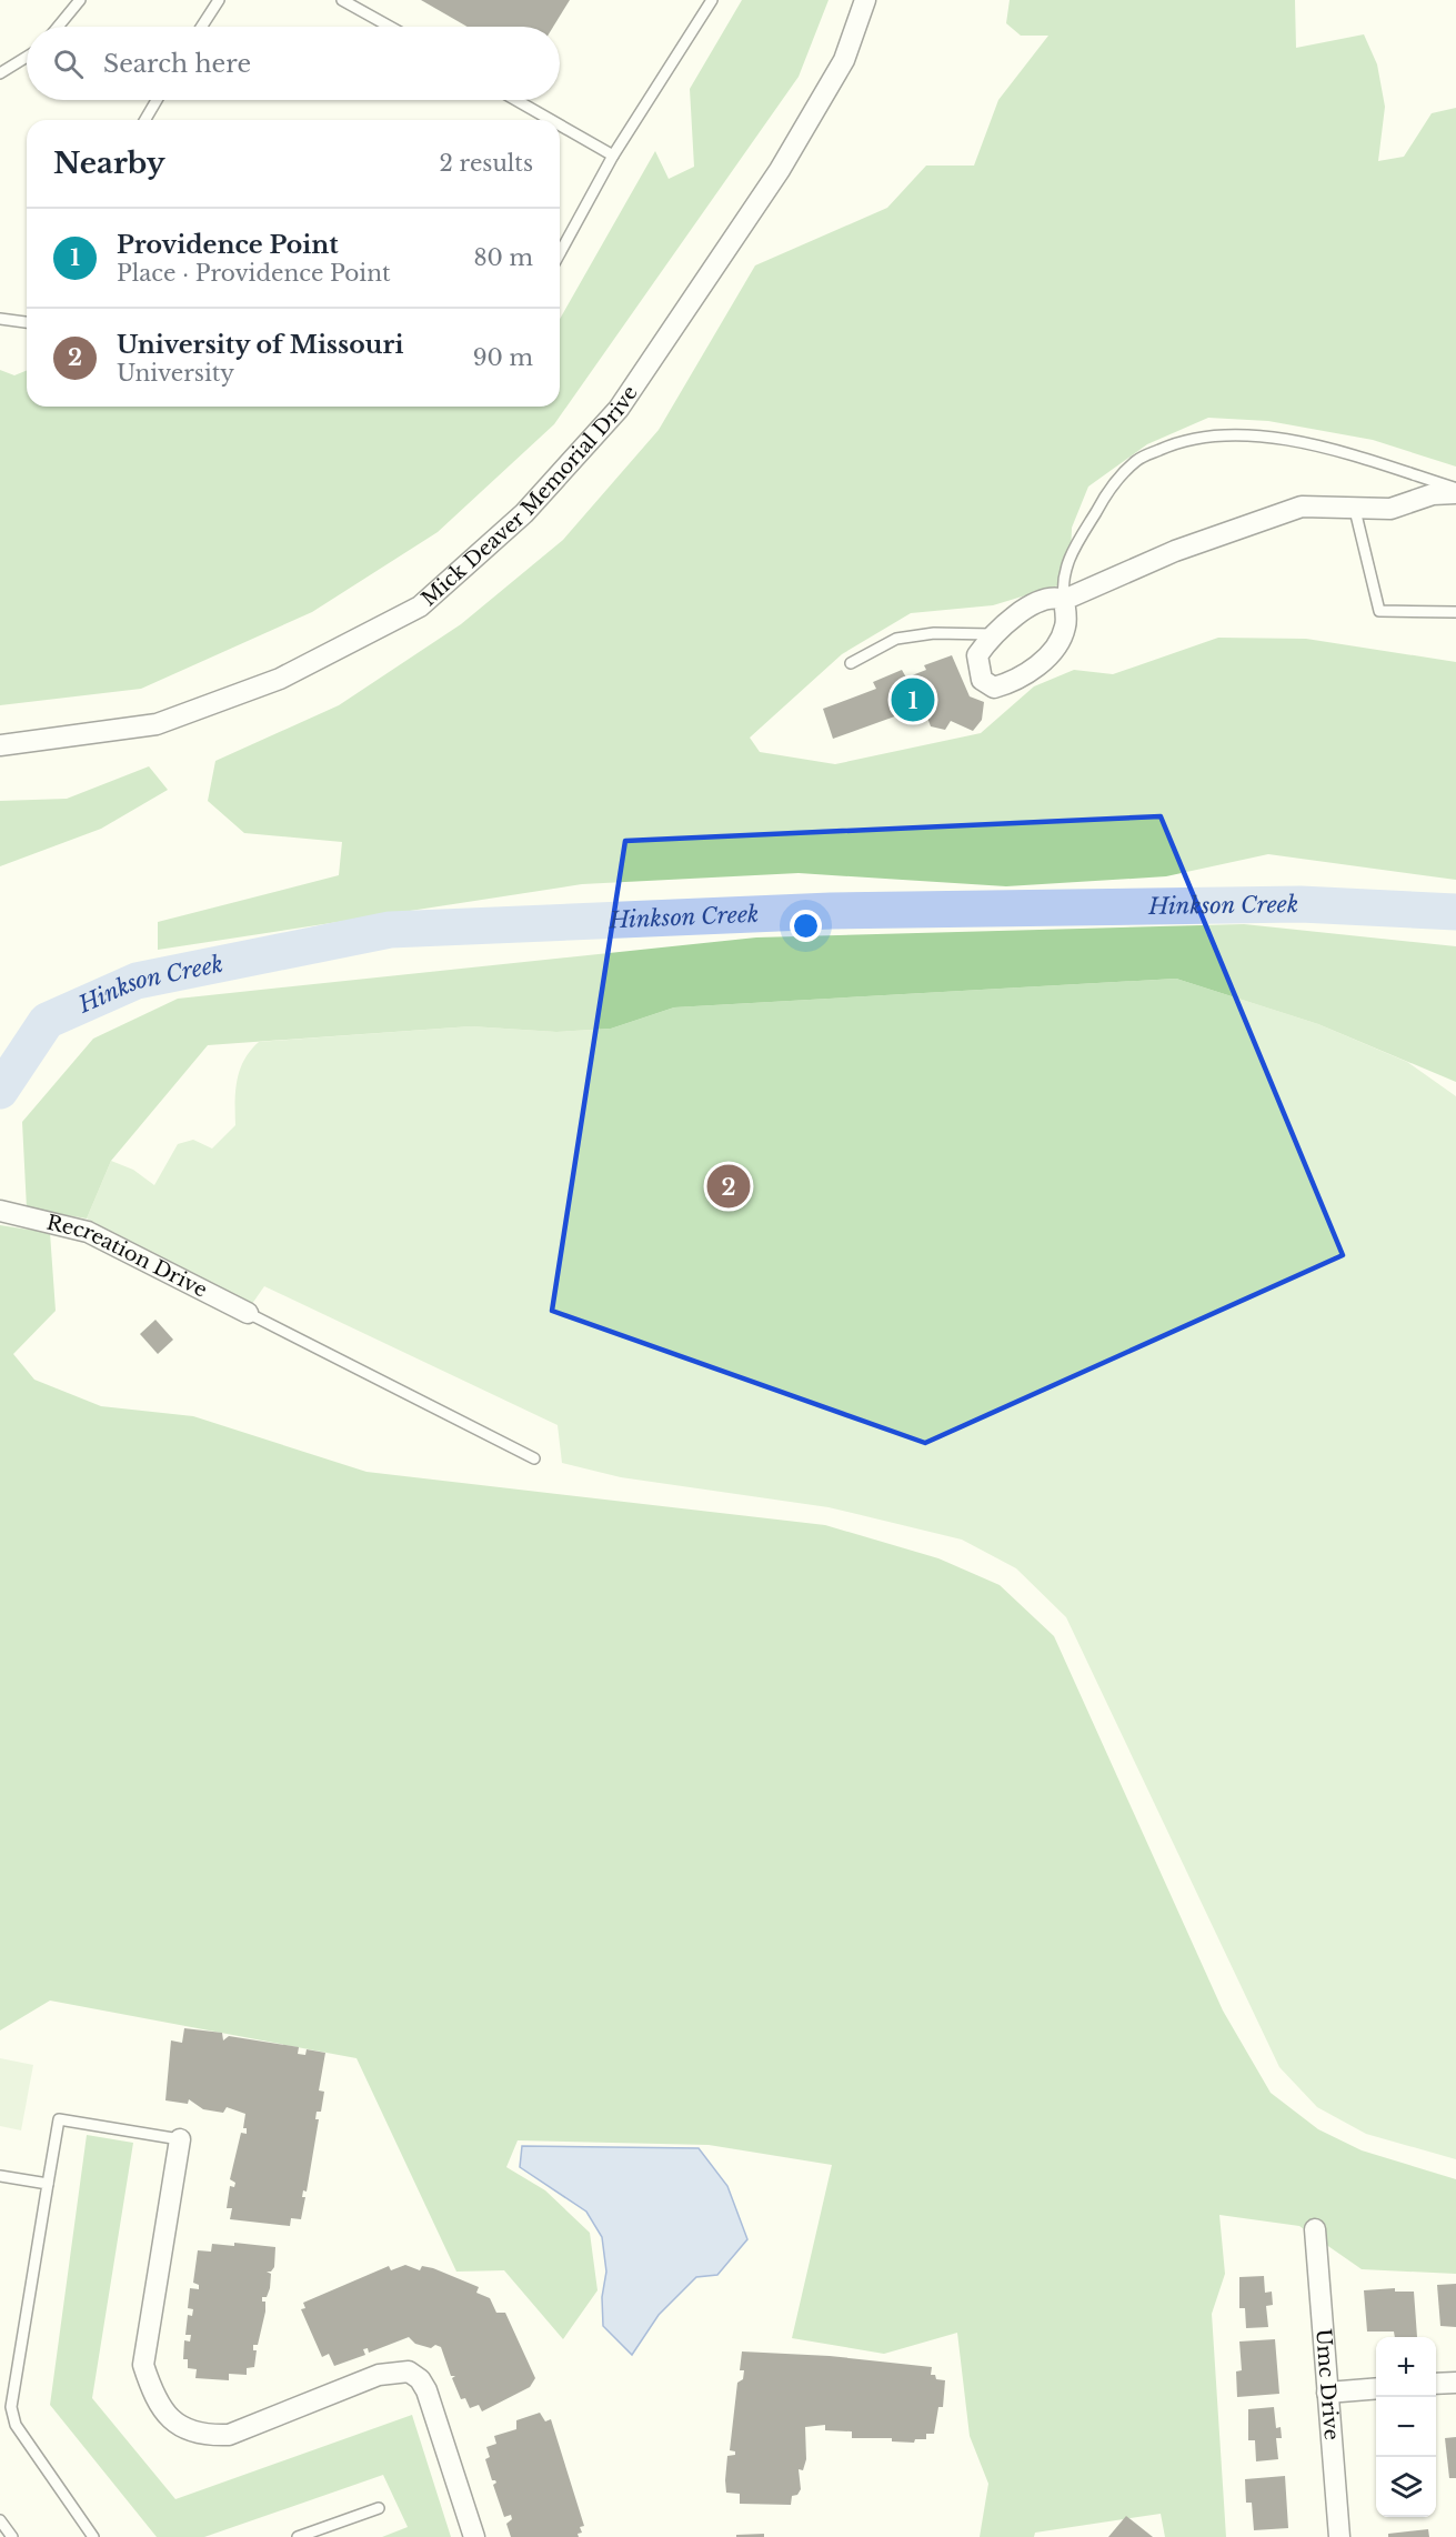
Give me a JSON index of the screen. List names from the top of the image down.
{
  "streets": {
    "street": ["Mick Deaver Memorial Drive", "Recreation Drive", "Umc Drive"]
  },
  "water": ["Hinkson Creek"],
  "page": {
    "search": "Search here",
    "heading": ["Nearby", "2 results"],
    "list": [
      {
        "mark": "1",
        "name": "Providence Point",
        "note": "Place · Providence Point",
        "value": "80 m"
      },
      {
        "mark": "2",
        "name": "University of Missouri",
        "note": "University",
        "value": "90 m"
      }
    ],
    "pins": ["1", "2"],
    "map_buttons": ["+", "−"]
  }
}
